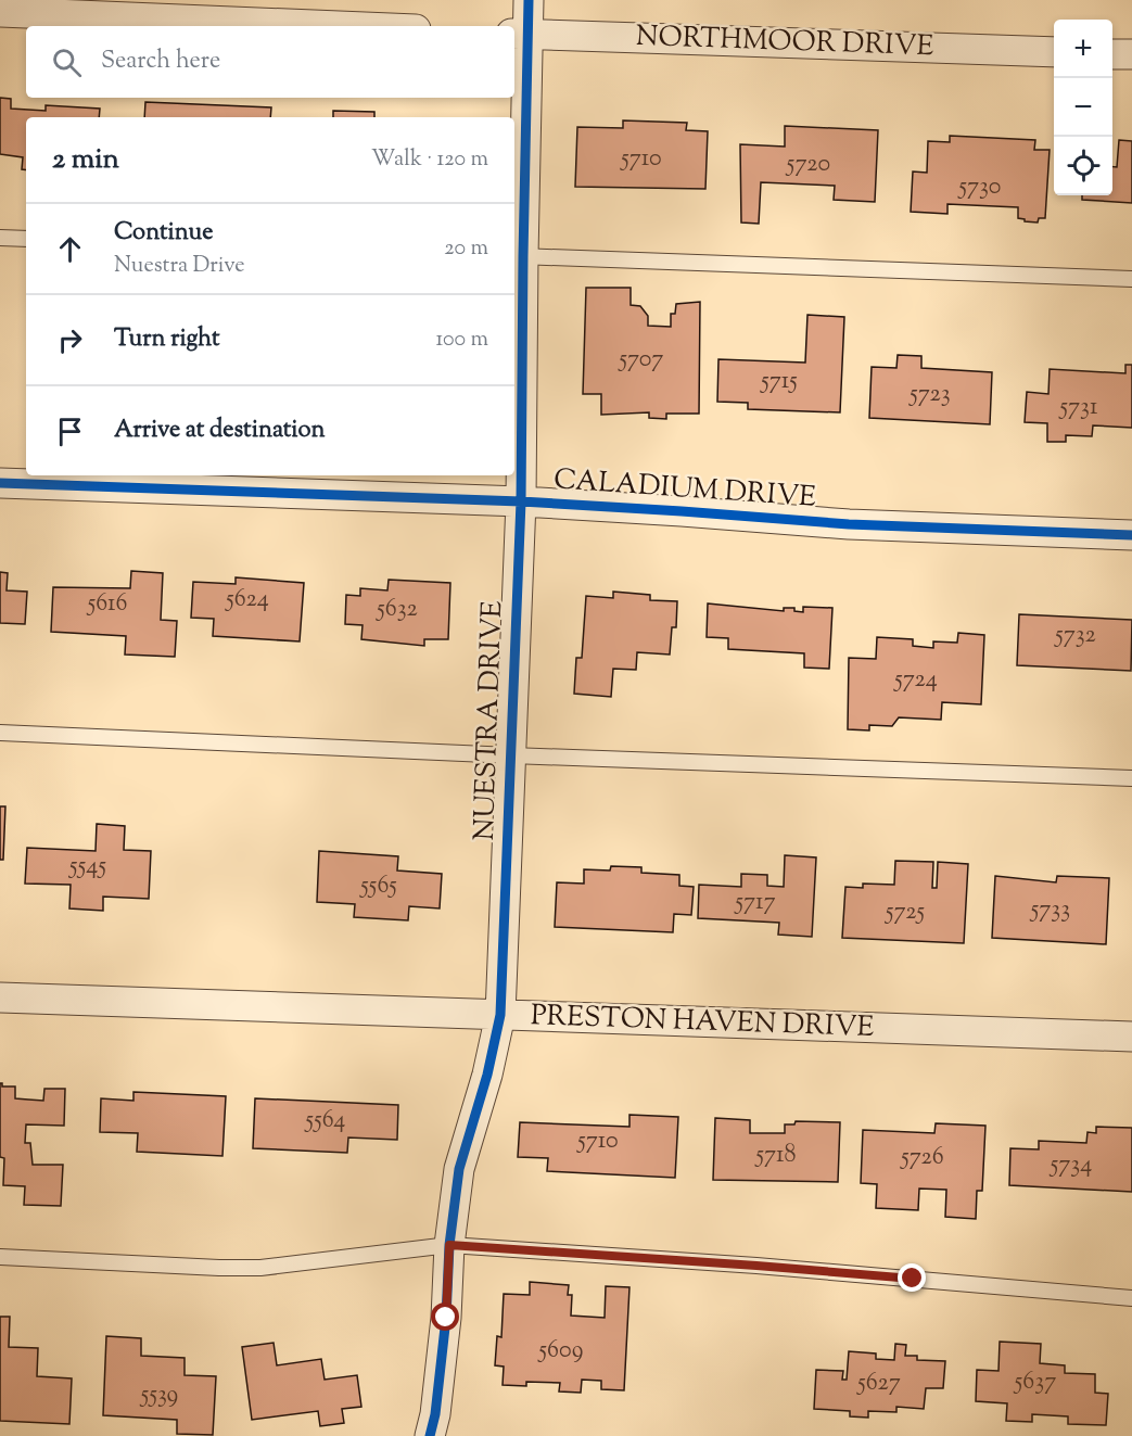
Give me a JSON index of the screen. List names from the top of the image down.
{
  "streets": {
    "street": [
      "NORTHMOOR DRIVE",
      "CALADIUM DRIVE",
      "NUESTRA DRIVE",
      "PRESTON HAVEN DRIVE"
    ]
  },
  "crossings": [
    ["NORTHMOOR DRIVE", "NUESTRA DRIVE"],
    ["CALADIUM DRIVE", "NUESTRA DRIVE"],
    ["NUESTRA DRIVE", "PRESTON HAVEN DRIVE"]
  ],
  "house_numbers": [
    "5710",
    "5720",
    "5730",
    "5707",
    "5715",
    "5723",
    "5731",
    "5624",
    "5616",
    "5632",
    "5732",
    "5724",
    "5545",
    "5565",
    "5717",
    "5733",
    "5725",
    "5564",
    "5710",
    "5718",
    "5726",
    "5734",
    "5609",
    "5637",
    "5627",
    "5539"
  ],
  "page": {
    "map_buttons": ["+", "−"],
    "search": "Search here",
    "heading": ["2 min", "Walk · 120 m"],
    "list": [
      ["Continue", "Nuestra Drive", "20 m"],
      ["Turn right", "100 m"],
      "Arrive at destination"
    ]
  }
}
